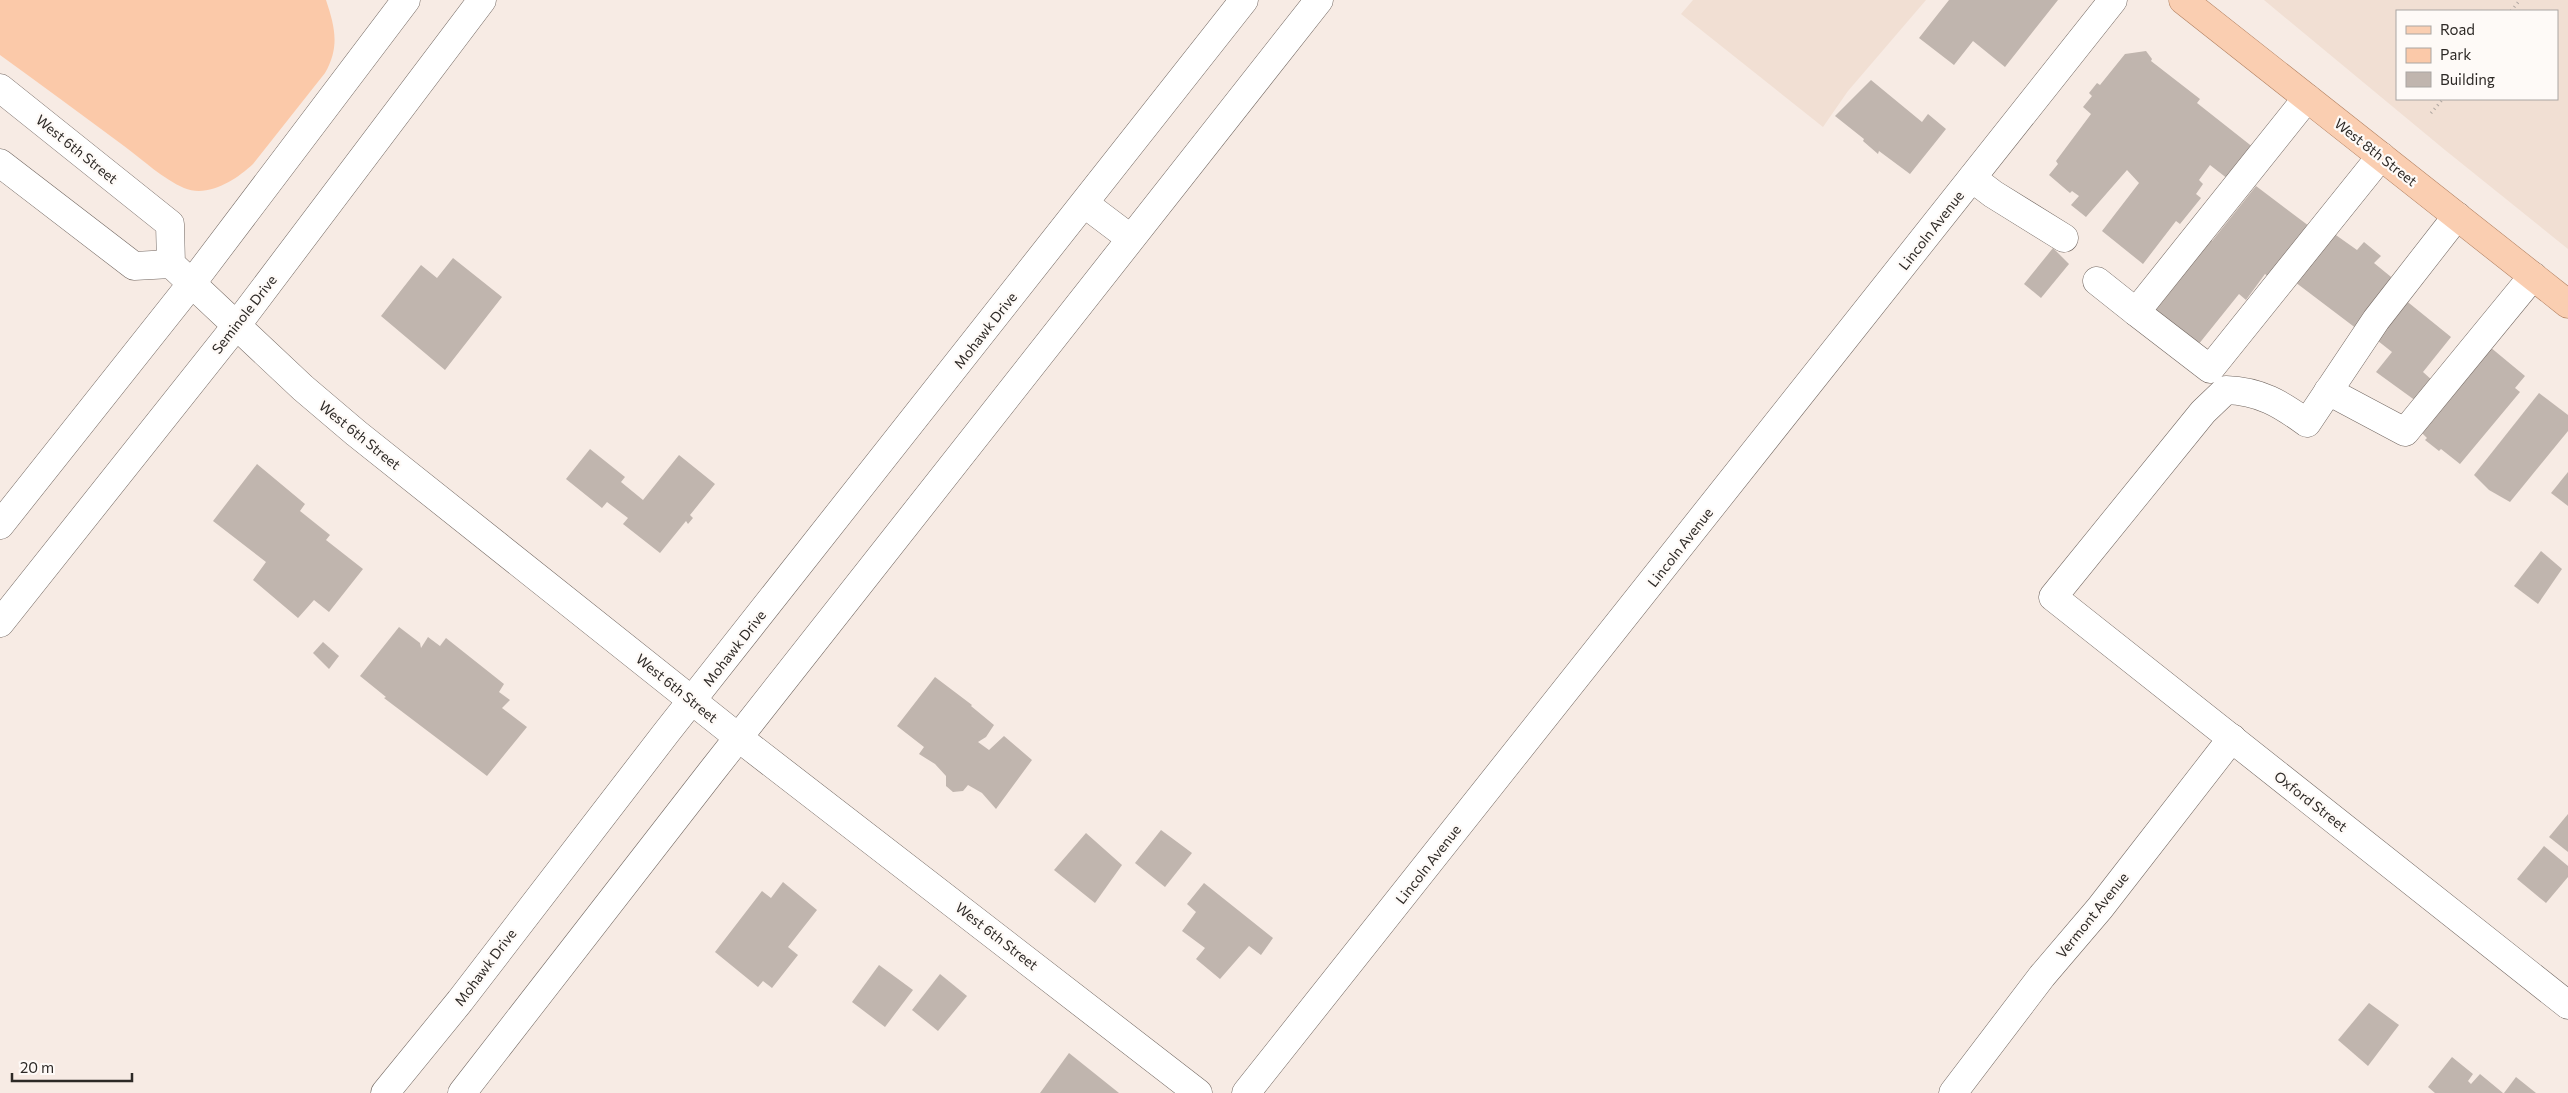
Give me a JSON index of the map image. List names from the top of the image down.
{
  "streets": {
    "main road": ["West 8th Street"],
    "street": [
      "West 6th Street",
      "Lincoln Avenue",
      "Seminole Drive",
      "Mohawk Drive",
      "Oxford Street",
      "Vermont Avenue"
    ]
  },
  "crossings": [
    ["West 6th Street", "Seminole Drive"],
    ["West 6th Street", "Mohawk Drive"],
    ["Oxford Street", "Vermont Avenue"]
  ],
  "legend": ["Road", "Park", "Building"],
  "scale_bar": "20 m"
}
